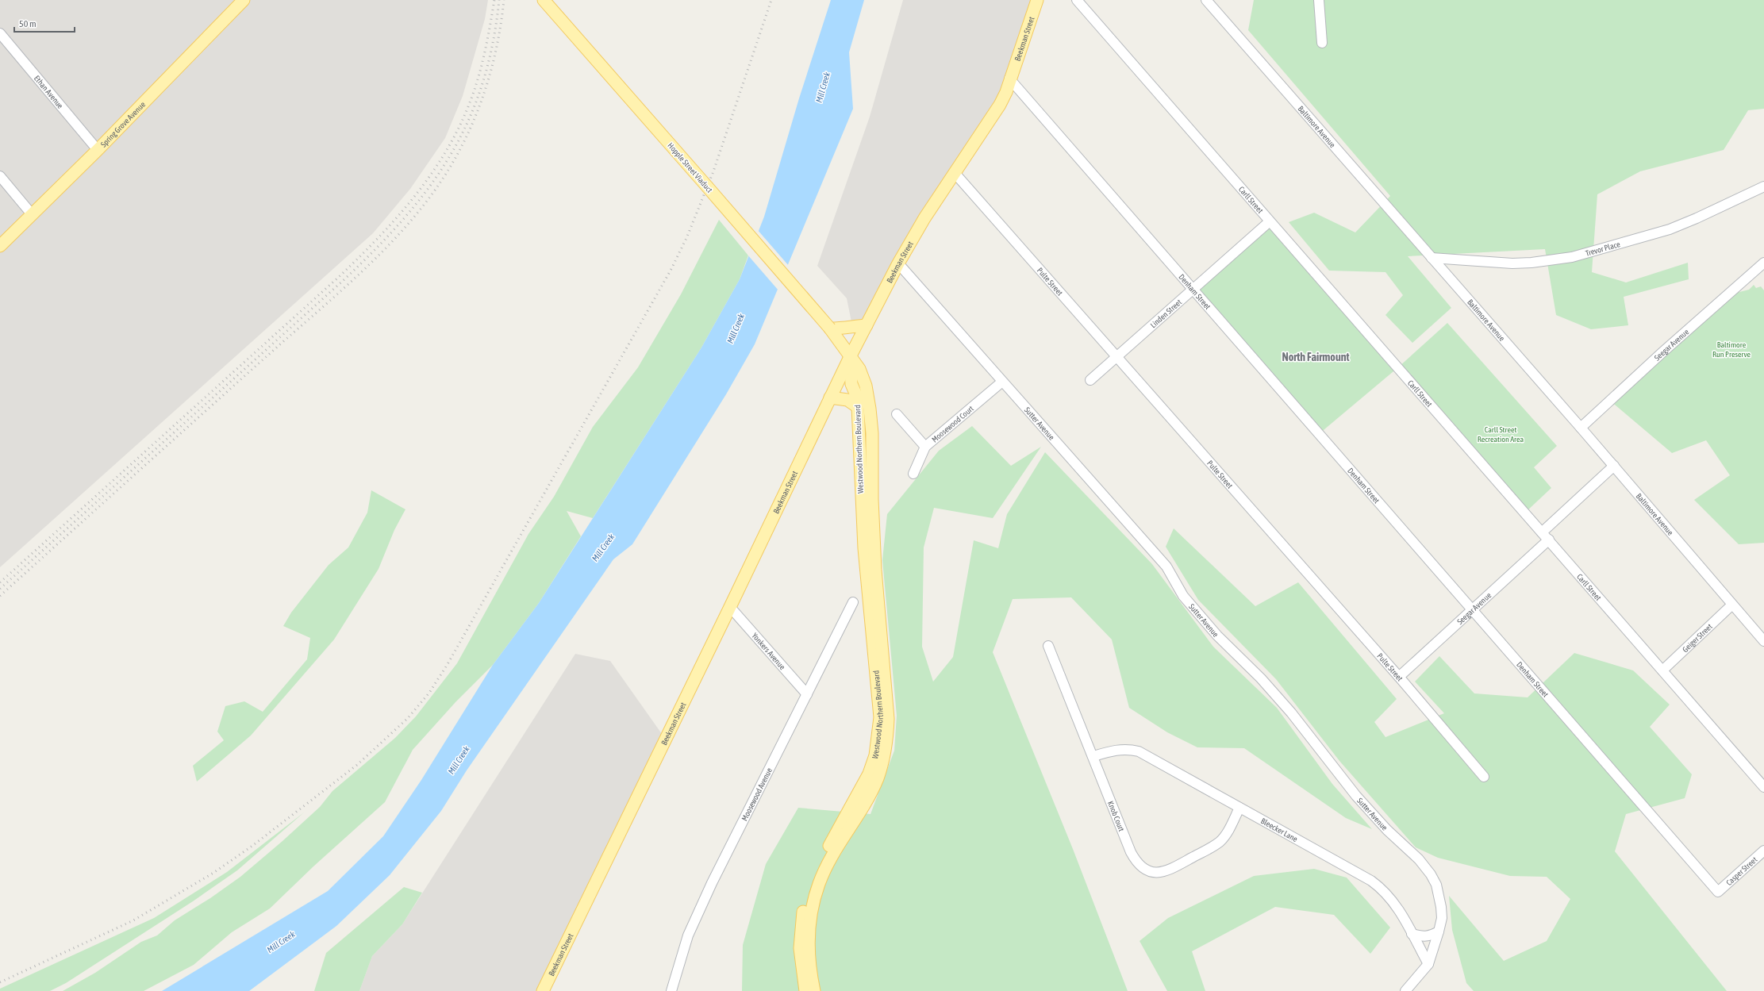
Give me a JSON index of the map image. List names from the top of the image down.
{
  "streets": {
    "main road": [
      "Beekman Street",
      "Spring Grove Avenue",
      "Hopple Street Viaduct",
      "Westwood Northern Boulevard"
    ],
    "street": [
      "Ethan Avenue",
      "Baltimore Avenue",
      "Carll Street",
      "Trevor Place",
      "Pulte Street",
      "Denham Street",
      "Linden Street",
      "Seegar Avenue",
      "Moosewood Court",
      "Sutter Avenue",
      "Geiger Street",
      "Yonkers Avenue",
      "Moosewood Avenue",
      "Knob Court",
      "Bleecker Lane",
      "Casper Street"
    ]
  },
  "crossings": [
    ["Beekman Street", "Hopple Street Viaduct"],
    ["Beekman Street", "Pulte Street"],
    ["Beekman Street", "Denham Street"],
    ["Beekman Street", "Sutter Avenue"],
    ["Beekman Street", "Westwood Northern Boulevard"],
    ["Beekman Street", "Yonkers Avenue"],
    ["Ethan Avenue", "Spring Grove Avenue"],
    ["Baltimore Avenue", "Trevor Place"],
    ["Baltimore Avenue", "Seegar Avenue"],
    ["Baltimore Avenue", "Geiger Street"],
    ["Hopple Street Viaduct", "Westwood Northern Boulevard"],
    ["Carll Street", "Linden Street"],
    ["Carll Street", "Seegar Avenue"],
    ["Carll Street", "Geiger Street"],
    ["Pulte Street", "Linden Street"],
    ["Pulte Street", "Seegar Avenue"],
    ["Denham Street", "Linden Street"],
    ["Denham Street", "Seegar Avenue"],
    ["Denham Street", "Casper Street"],
    ["Moosewood Court", "Sutter Avenue"],
    ["Sutter Avenue", "Bleecker Lane"],
    ["Yonkers Avenue", "Moosewood Avenue"],
    ["Knob Court", "Bleecker Lane"]
  ],
  "districts": ["North Fairmount"],
  "water": ["Mill Creek"],
  "parks": ["Baltimore Run Preserve", "Carll Street Recreation Area"],
  "scale_bar": "50 m"
}
